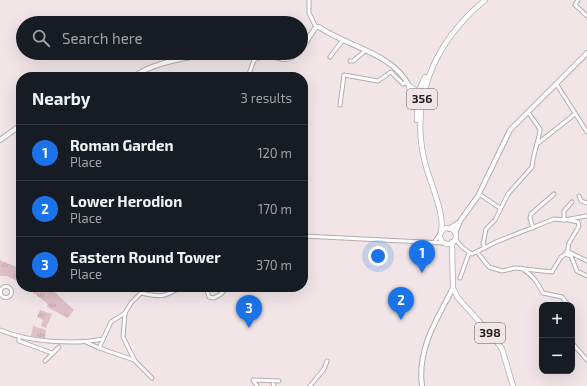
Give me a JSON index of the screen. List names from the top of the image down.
{
  "streets": {
    "main road": ["356", "398"]
  },
  "page": {
    "search": "Search here",
    "heading": ["Nearby", "3 results"],
    "list": [
      {
        "mark": "1",
        "name": "Roman Garden",
        "note": "Place",
        "value": "120 m"
      },
      {
        "mark": "2",
        "name": "Lower Herodion",
        "note": "Place",
        "value": "170 m"
      },
      {
        "mark": "3",
        "name": "Eastern Round Tower",
        "note": "Place",
        "value": "370 m"
      }
    ],
    "pins": ["1", "2", "3"],
    "map_buttons": ["+", "−"]
  }
}
